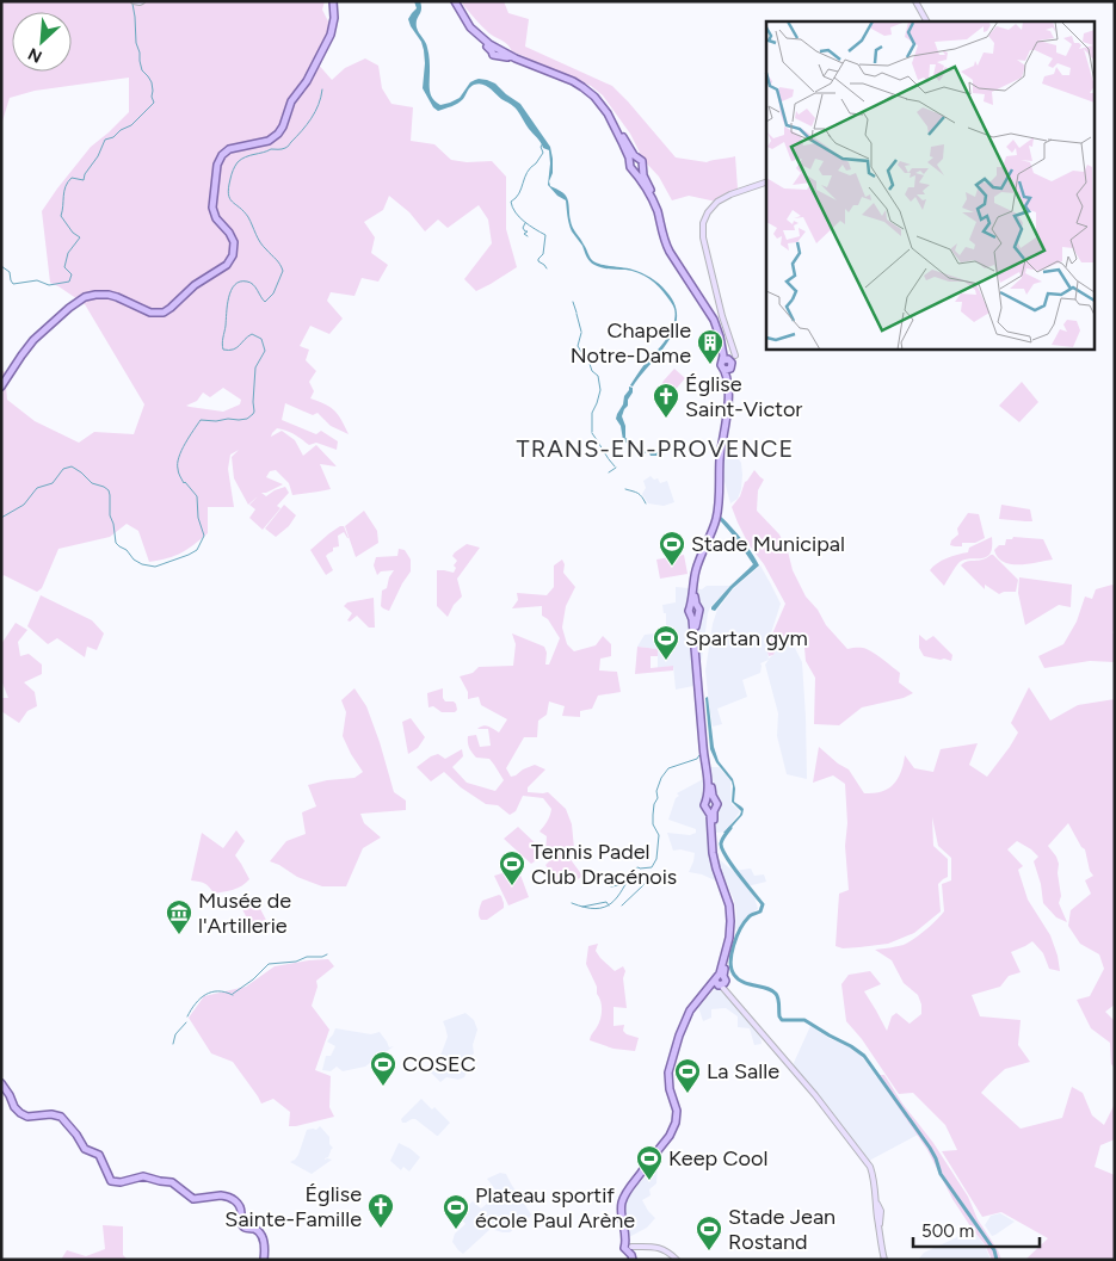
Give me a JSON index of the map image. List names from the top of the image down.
{
  "districts": ["TRANS-EN-PROVENCE"],
  "places": {
    "building": ["Chapelle Notre-Dame"],
    "church": ["Église Saint-Victor", "Église Sainte-Famille"],
    "sports": [
      "Stade Municipal",
      "Spartan gym",
      "Tennis Padel Club Dracénois",
      "COSEC",
      "La Salle",
      "Keep Cool",
      "Plateau sportif école Paul Arène",
      "Stade Jean Rostand"
    ],
    "museum": ["Musée de l'Artillerie"]
  },
  "scale_bar": "500 m",
  "north": "bottom left"
}
